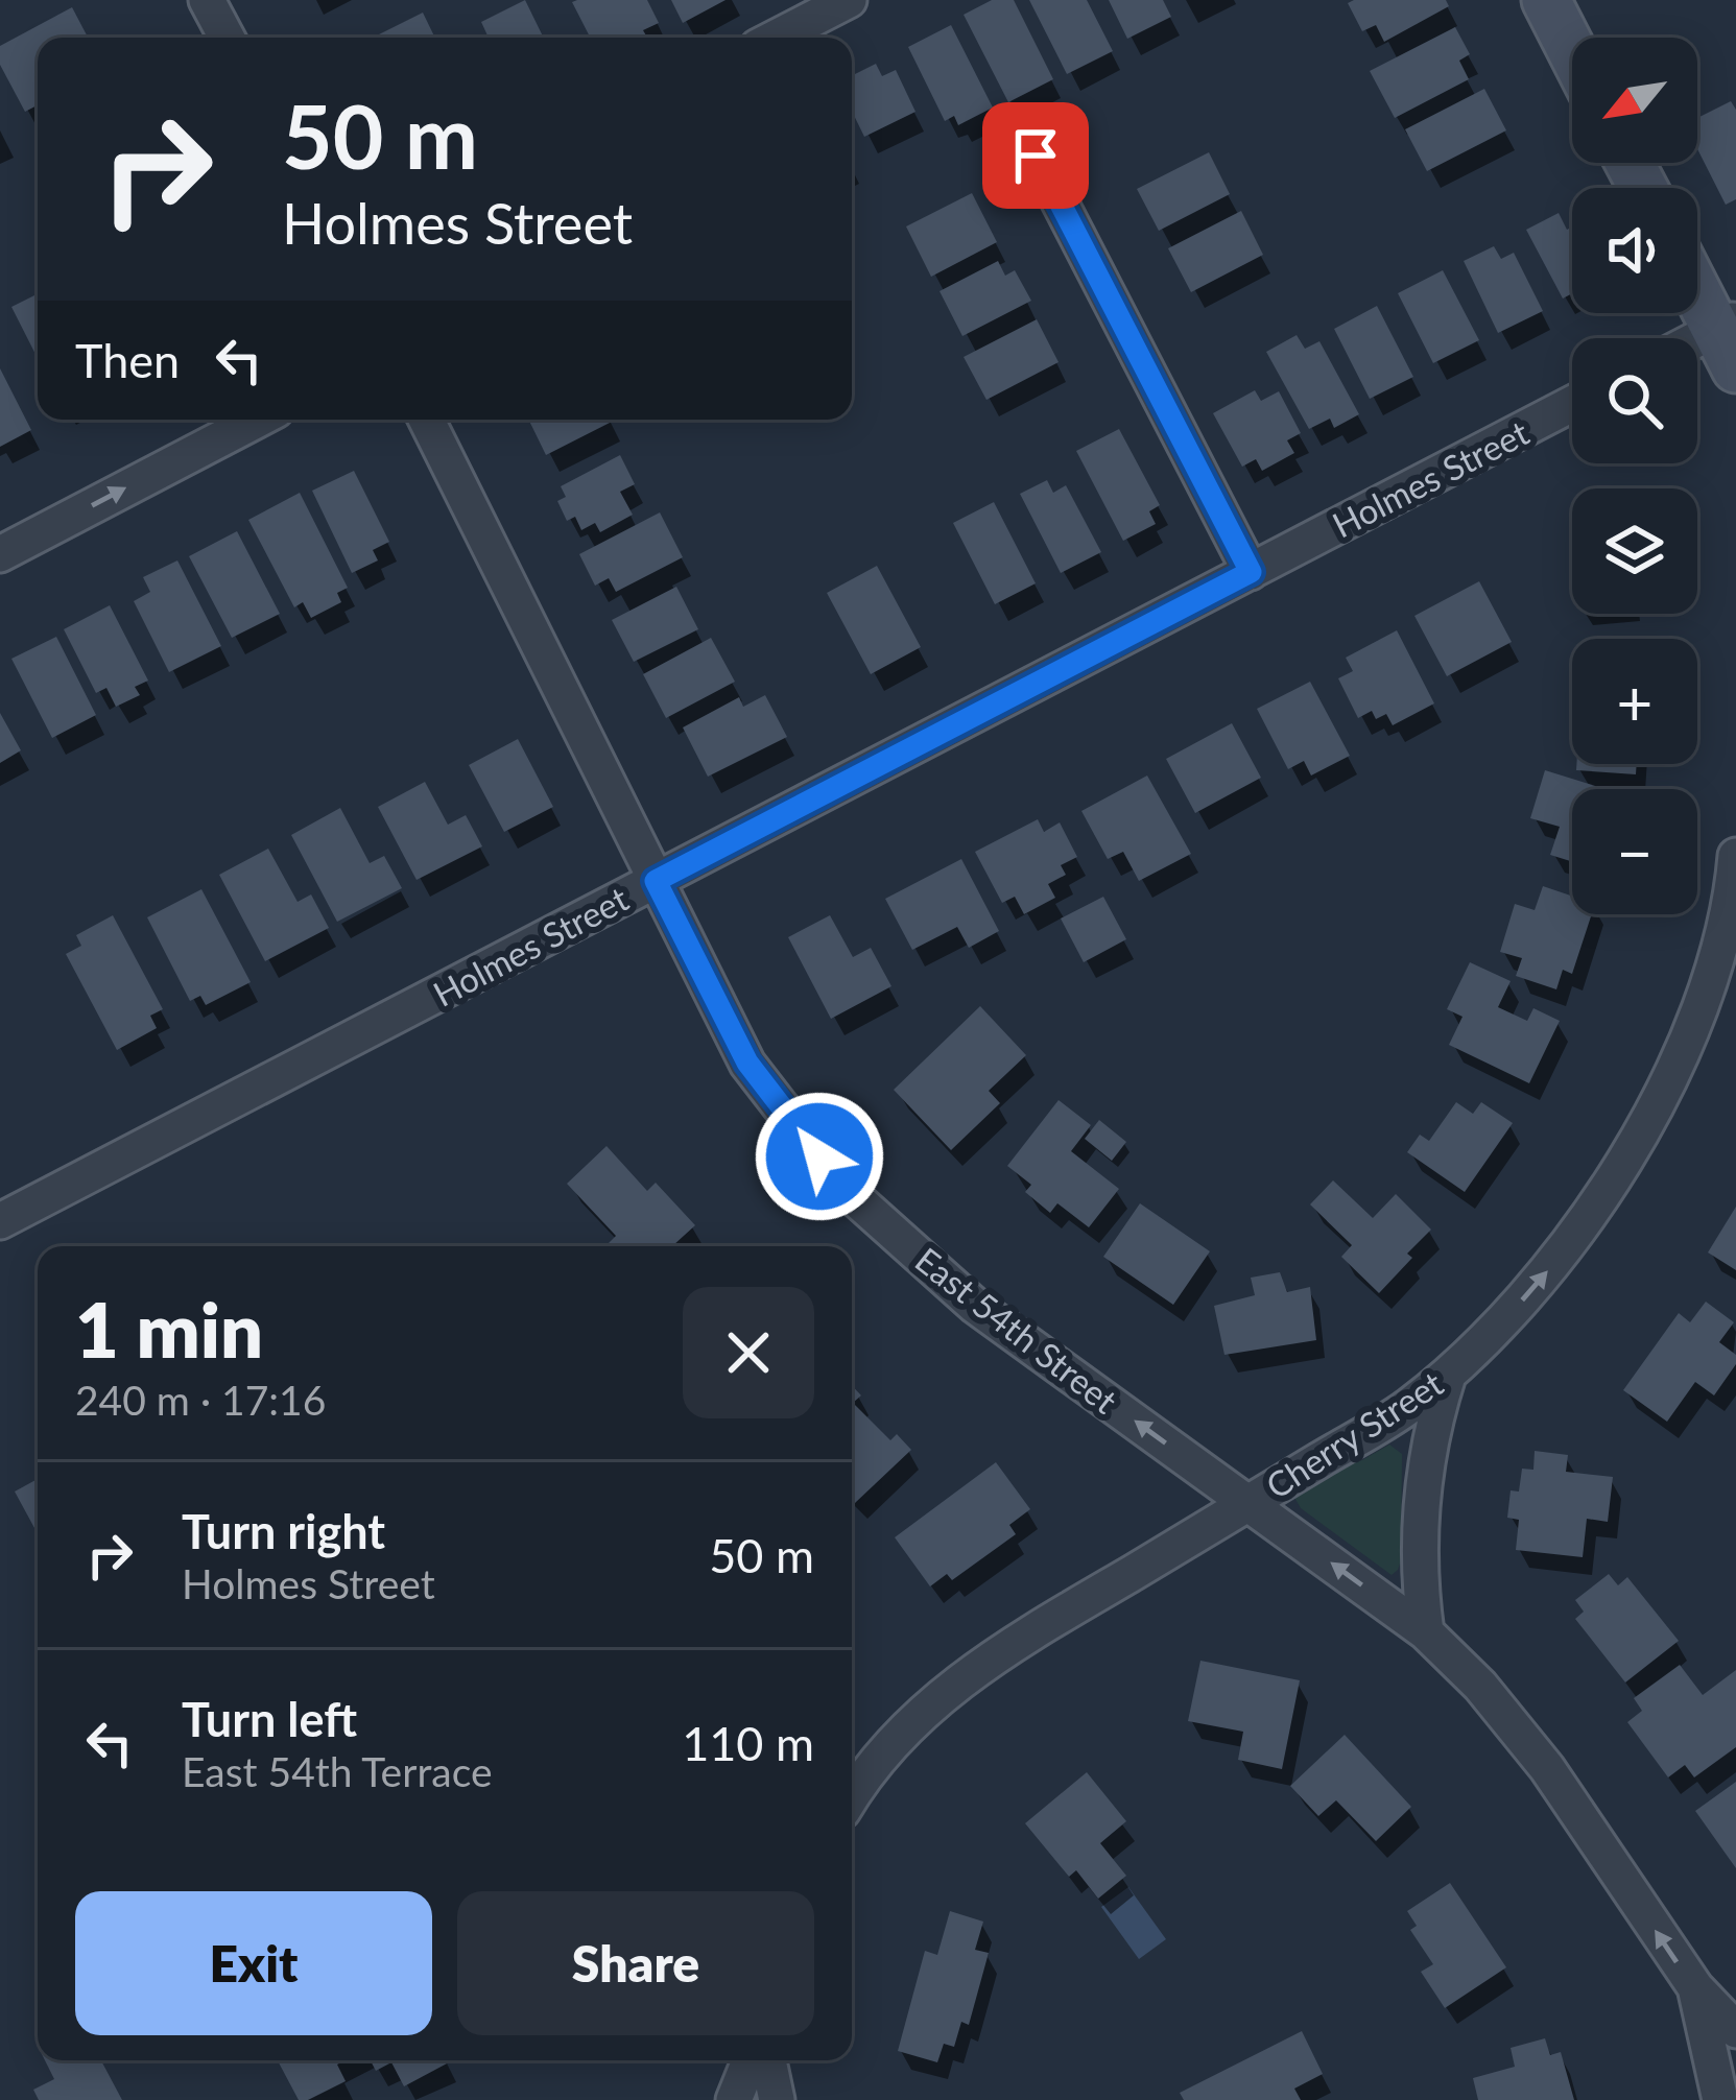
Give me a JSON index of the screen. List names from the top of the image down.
{
  "streets": {
    "street": ["Holmes Street", "East 54th Street", "Cherry Street"]
  },
  "crossings": [
    ["Holmes Street", "East 54th Street"],
    ["East 54th Street", "Cherry Street"]
  ],
  "one_way": ["East 54th Street", "Cherry Street"],
  "north": "bottom left",
  "page": {
    "map_buttons": ["+", "−"],
    "turn": ["50 m", "Holmes Street"],
    "then": "Then",
    "heading": ["1 min", "240 m · 17:16"],
    "list": [
      {
        "name": "Turn right",
        "note": "Holmes Street",
        "value": "50 m"
      },
      {
        "name": "Turn left",
        "note": "East 54th Terrace",
        "value": "110 m"
      }
    ],
    "buttons": ["Exit", "Share"]
  }
}
